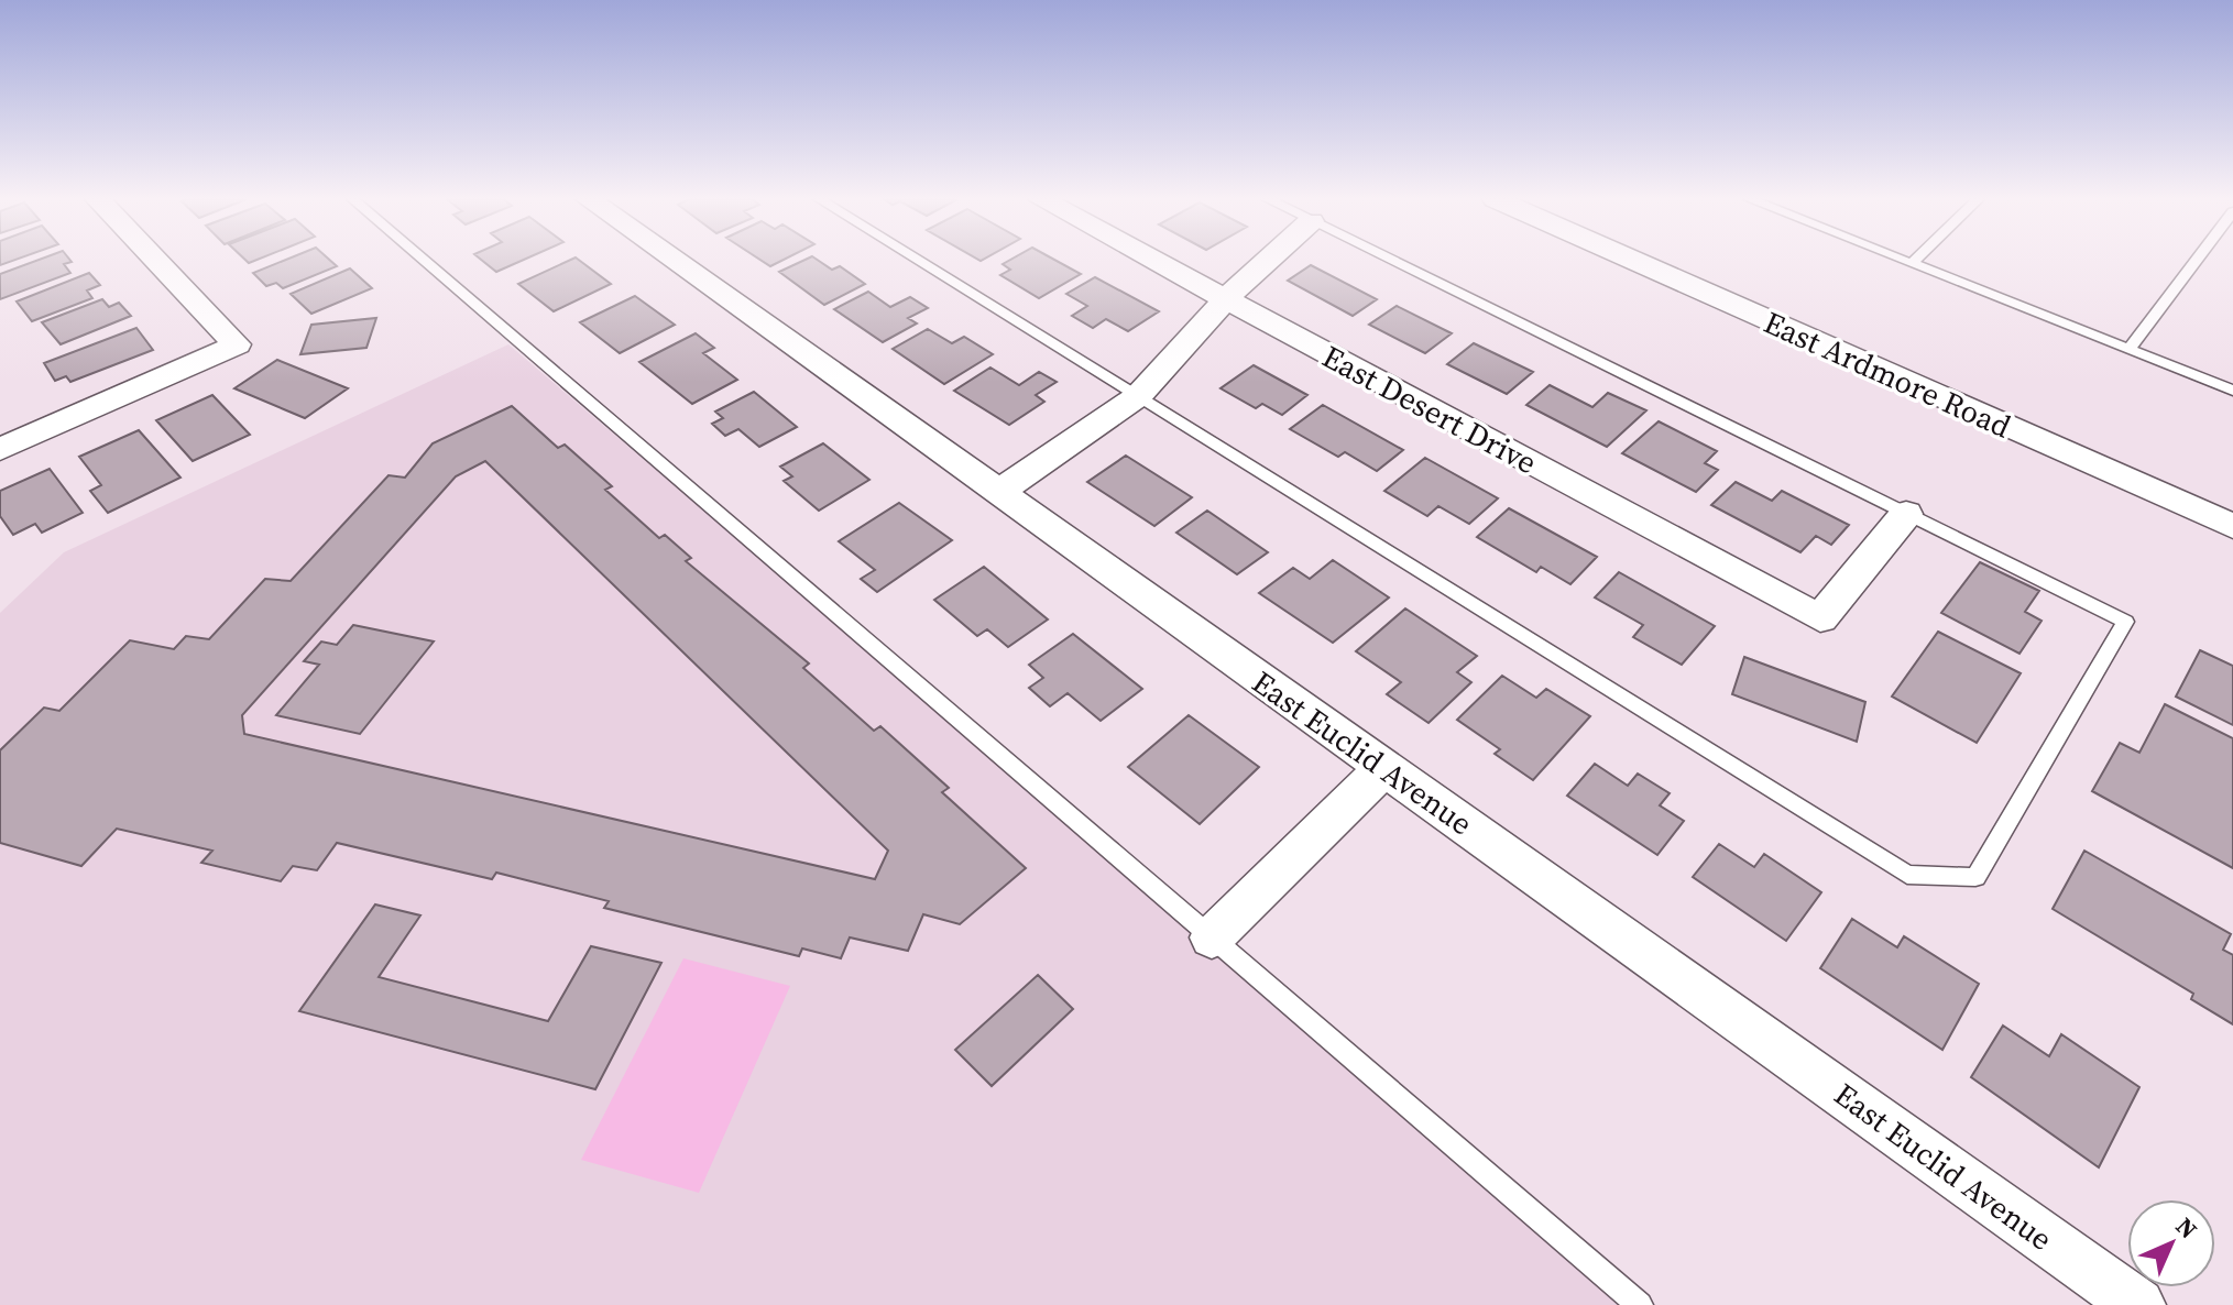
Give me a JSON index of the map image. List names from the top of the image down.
{
  "streets": {
    "street": ["East Ardmore Road", "East Desert Drive", "East Euclid Avenue"]
  },
  "north": "top right"
}
